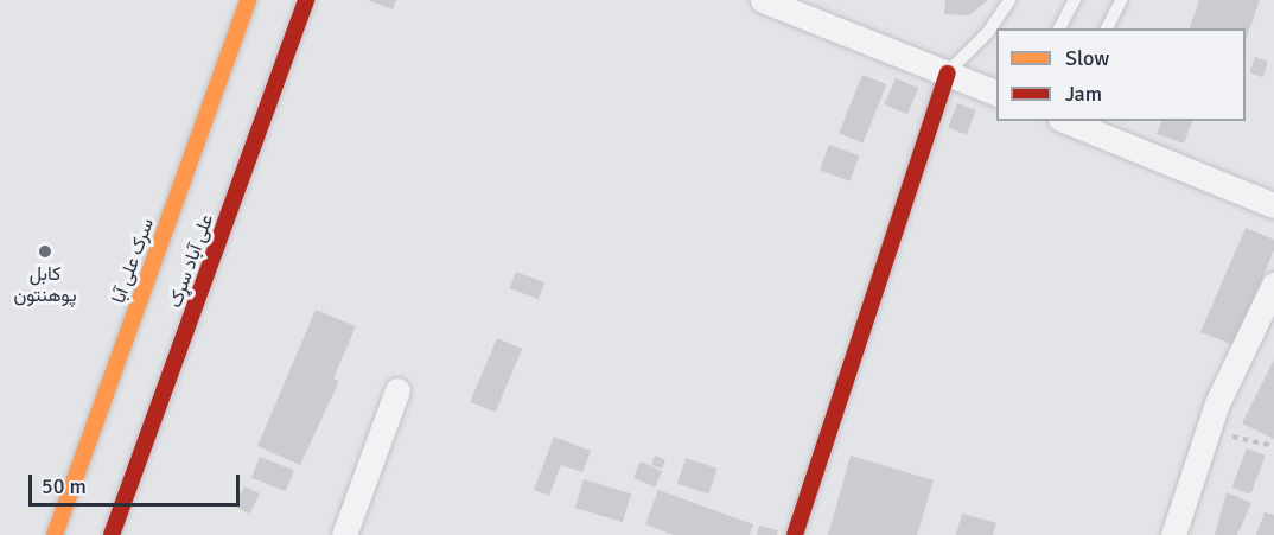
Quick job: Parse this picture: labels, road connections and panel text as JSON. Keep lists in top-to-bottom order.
{
  "streets": {
    "street": ["سرک علی آبا", "علی آباد سړک"]
  },
  "places": ["کابل پوهنتون"],
  "legend": ["Slow", "Jam"],
  "scale_bar": "50 m"
}
